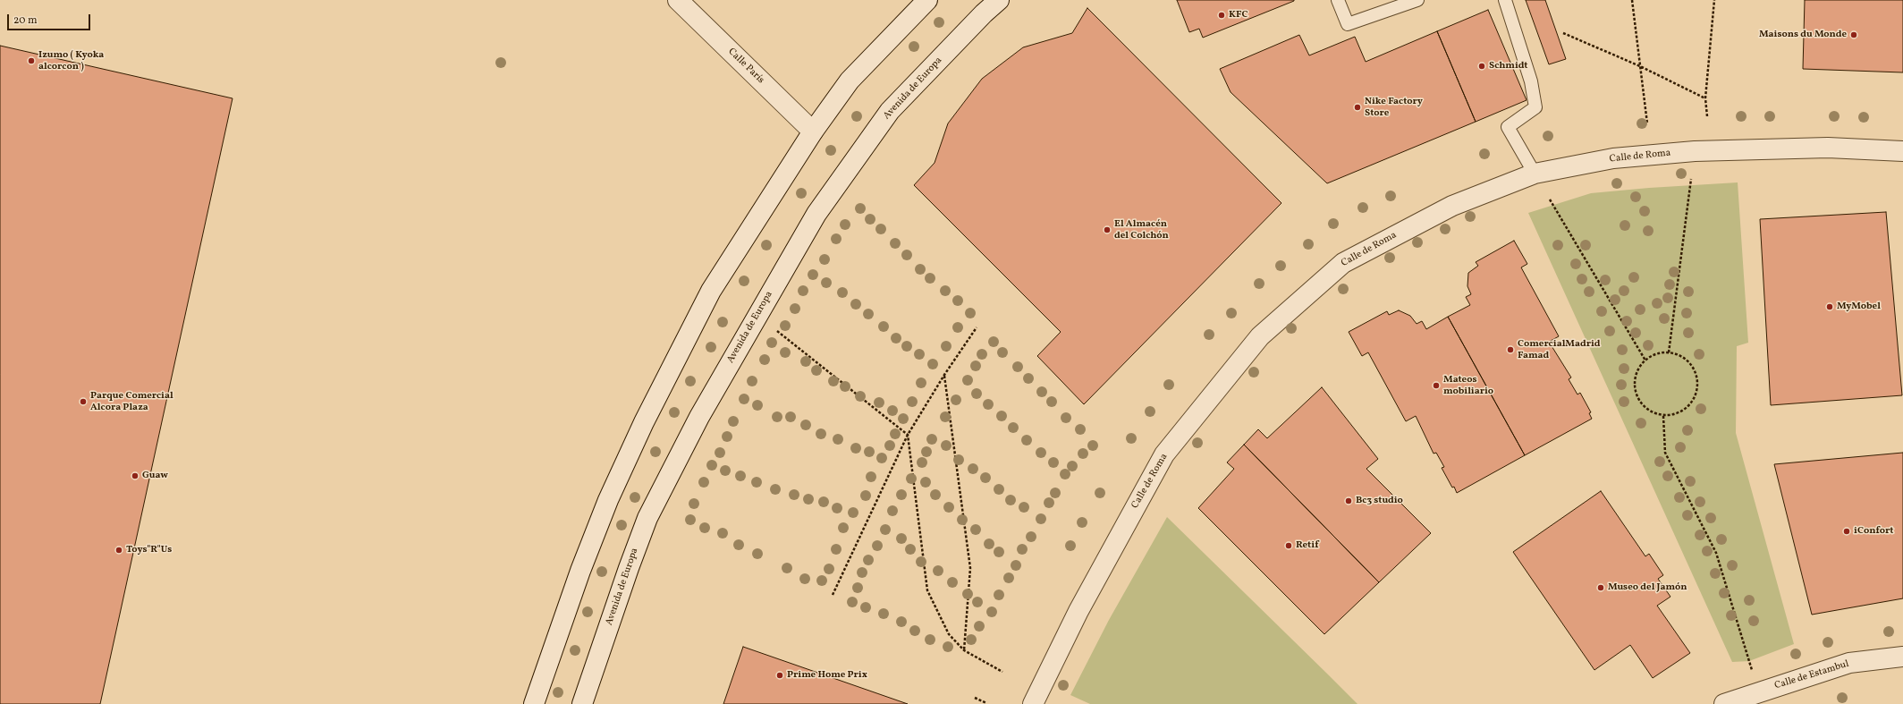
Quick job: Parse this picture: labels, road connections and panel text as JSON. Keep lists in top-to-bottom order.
{
  "streets": {
    "street": [
      "Calle París",
      "Avenida de Europa",
      "Calle de Roma",
      "Calle de Estambul"
    ]
  },
  "places": [
    "KFC",
    "Maisons du Monde",
    "Izumo ( Kyoka alcorcon )",
    "Schmidt",
    "Nike Factory Store",
    "El Almacén del Colchón",
    "MyMobel",
    "ComercialMadrid Famad",
    "Mateos mobiliario",
    "Parque Comercial Alcora Plaza",
    "Guaw",
    "Bc3 studio",
    "iConfort",
    "Retif",
    "Toys\"R\"Us",
    "Museo del Jamón",
    "Prime Home Prix"
  ],
  "scale_bar": "20 m"
}
